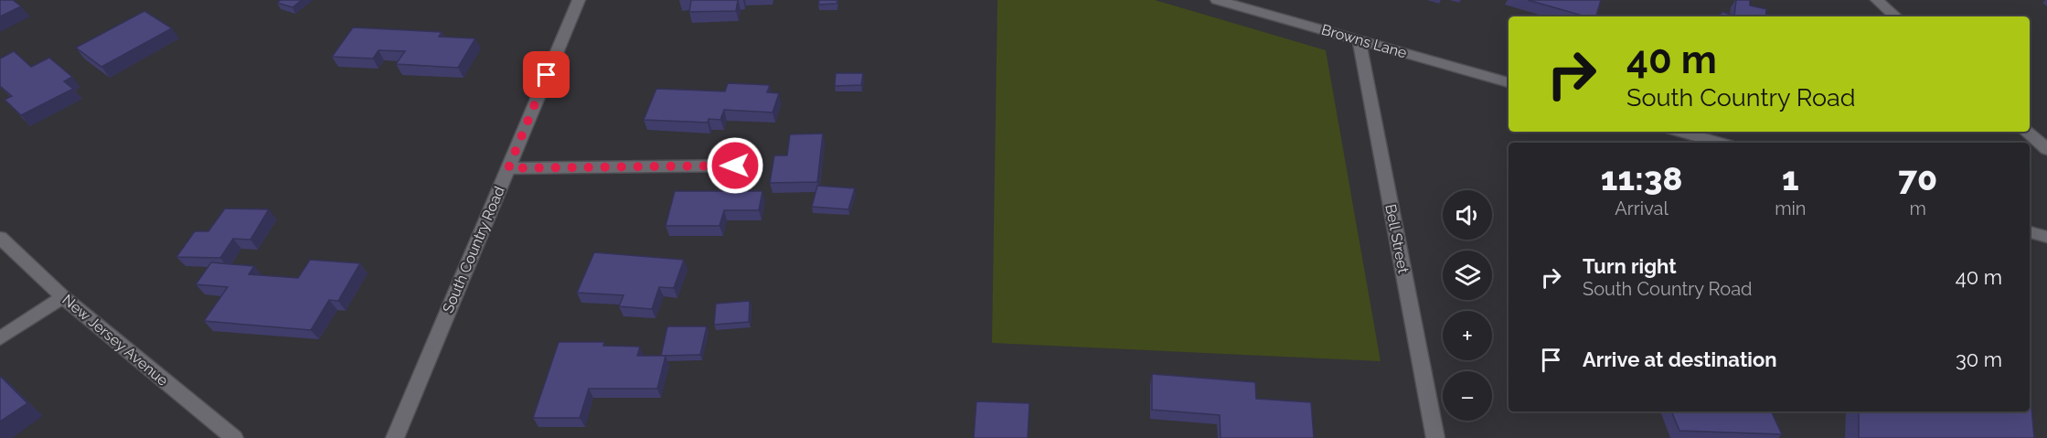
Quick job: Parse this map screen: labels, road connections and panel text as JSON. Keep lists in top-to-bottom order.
{
  "streets": {
    "street": [
      "Browns Lane",
      "Bell Street",
      "South Country Road",
      "New Jersey Avenue"
    ]
  },
  "crossings": [
    ["Browns Lane", "Bell Street"]
  ],
  "page": {
    "turn": ["40 m", "South Country Road"],
    "eta": [
      "11:38",
      "Arrival",
      "1",
      "min",
      "70",
      "m"
    ],
    "map_buttons": ["+", "−"],
    "list": [
      {
        "name": "Turn right",
        "note": "South Country Road",
        "value": "40 m"
      },
      {
        "name": "Arrive at destination",
        "value": "30 m"
      }
    ]
  }
}
